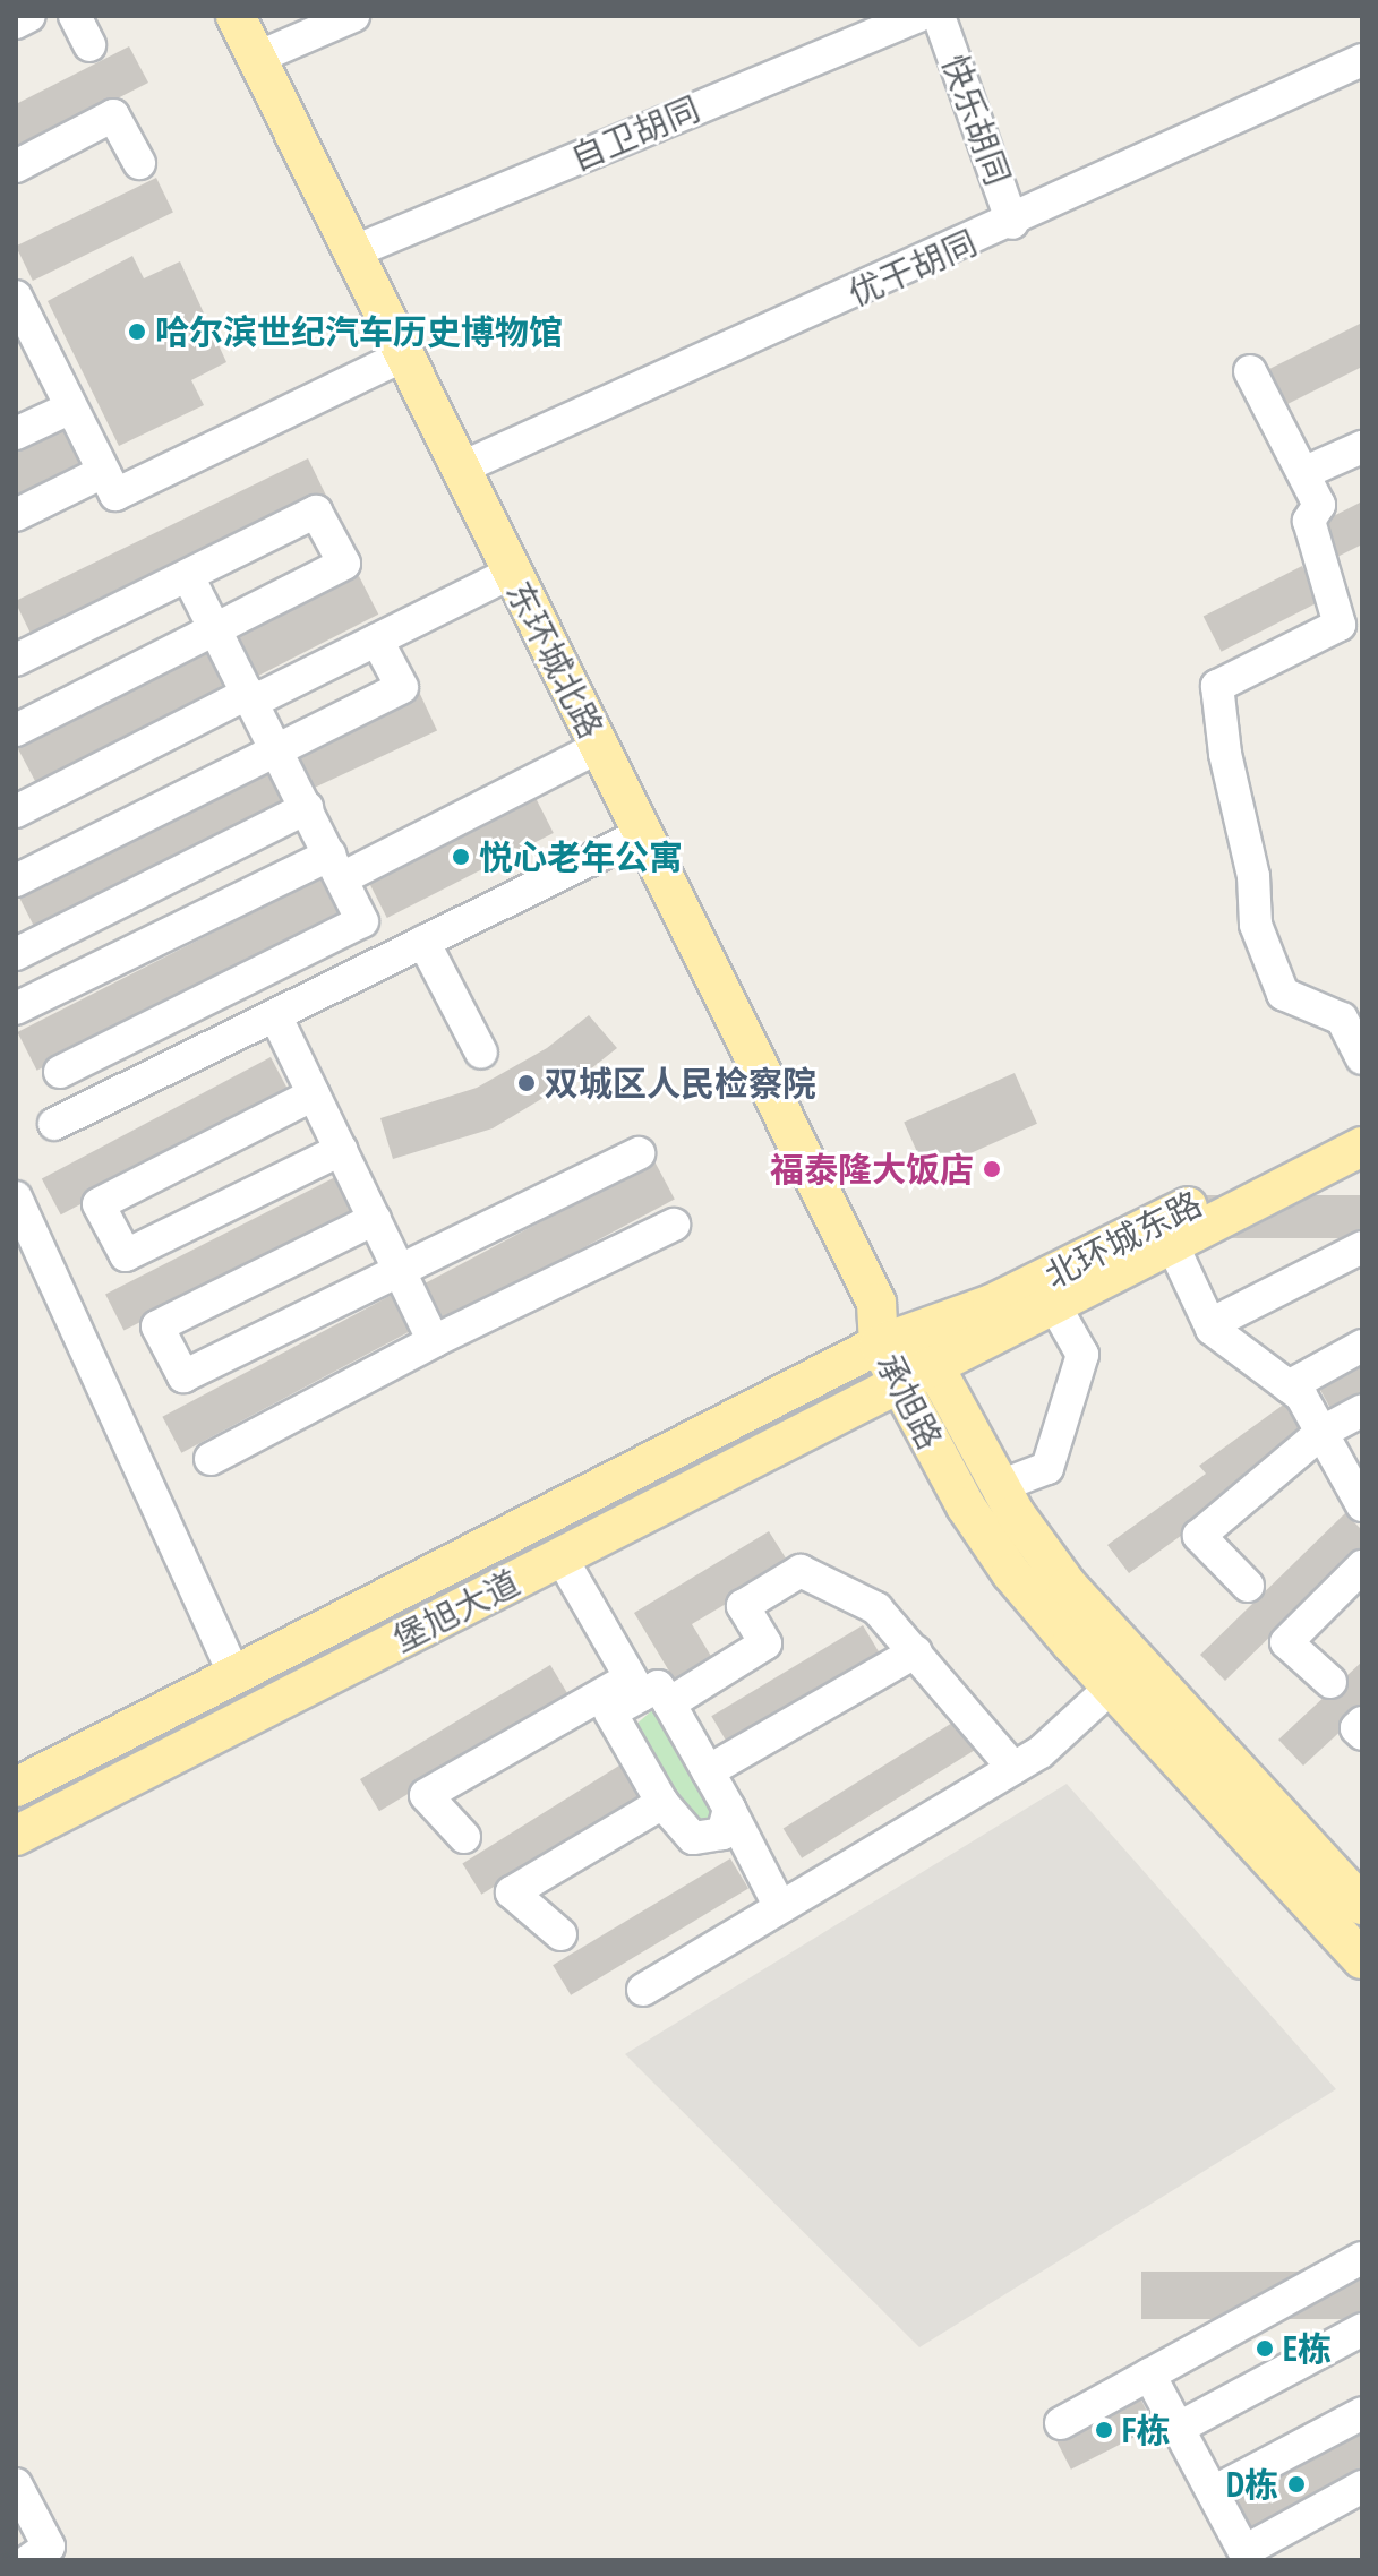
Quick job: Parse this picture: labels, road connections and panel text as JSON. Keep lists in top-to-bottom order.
{
  "streets": {
    "main road": [
      "东环城北路",
      "北环城东路",
      "承旭路",
      "堡旭大道"
    ],
    "street": ["快乐胡同", "自卫胡同", "优干胡同"]
  },
  "crossings": [
    ["快乐胡同", "优干胡同"],
    ["自卫胡同", "东环城北路"],
    ["优干胡同", "东环城北路"],
    ["东环城北路", "承旭路"],
    ["北环城东路", "承旭路"],
    ["北环城东路", "堡旭大道"],
    ["承旭路", "堡旭大道"]
  ],
  "places": [
    "哈尔滨世纪汽车历史博物馆",
    "悦心老年公寓",
    "双城区人民检察院",
    "福泰隆大饭店",
    "E栋",
    "F栋",
    "D栋"
  ]
}
